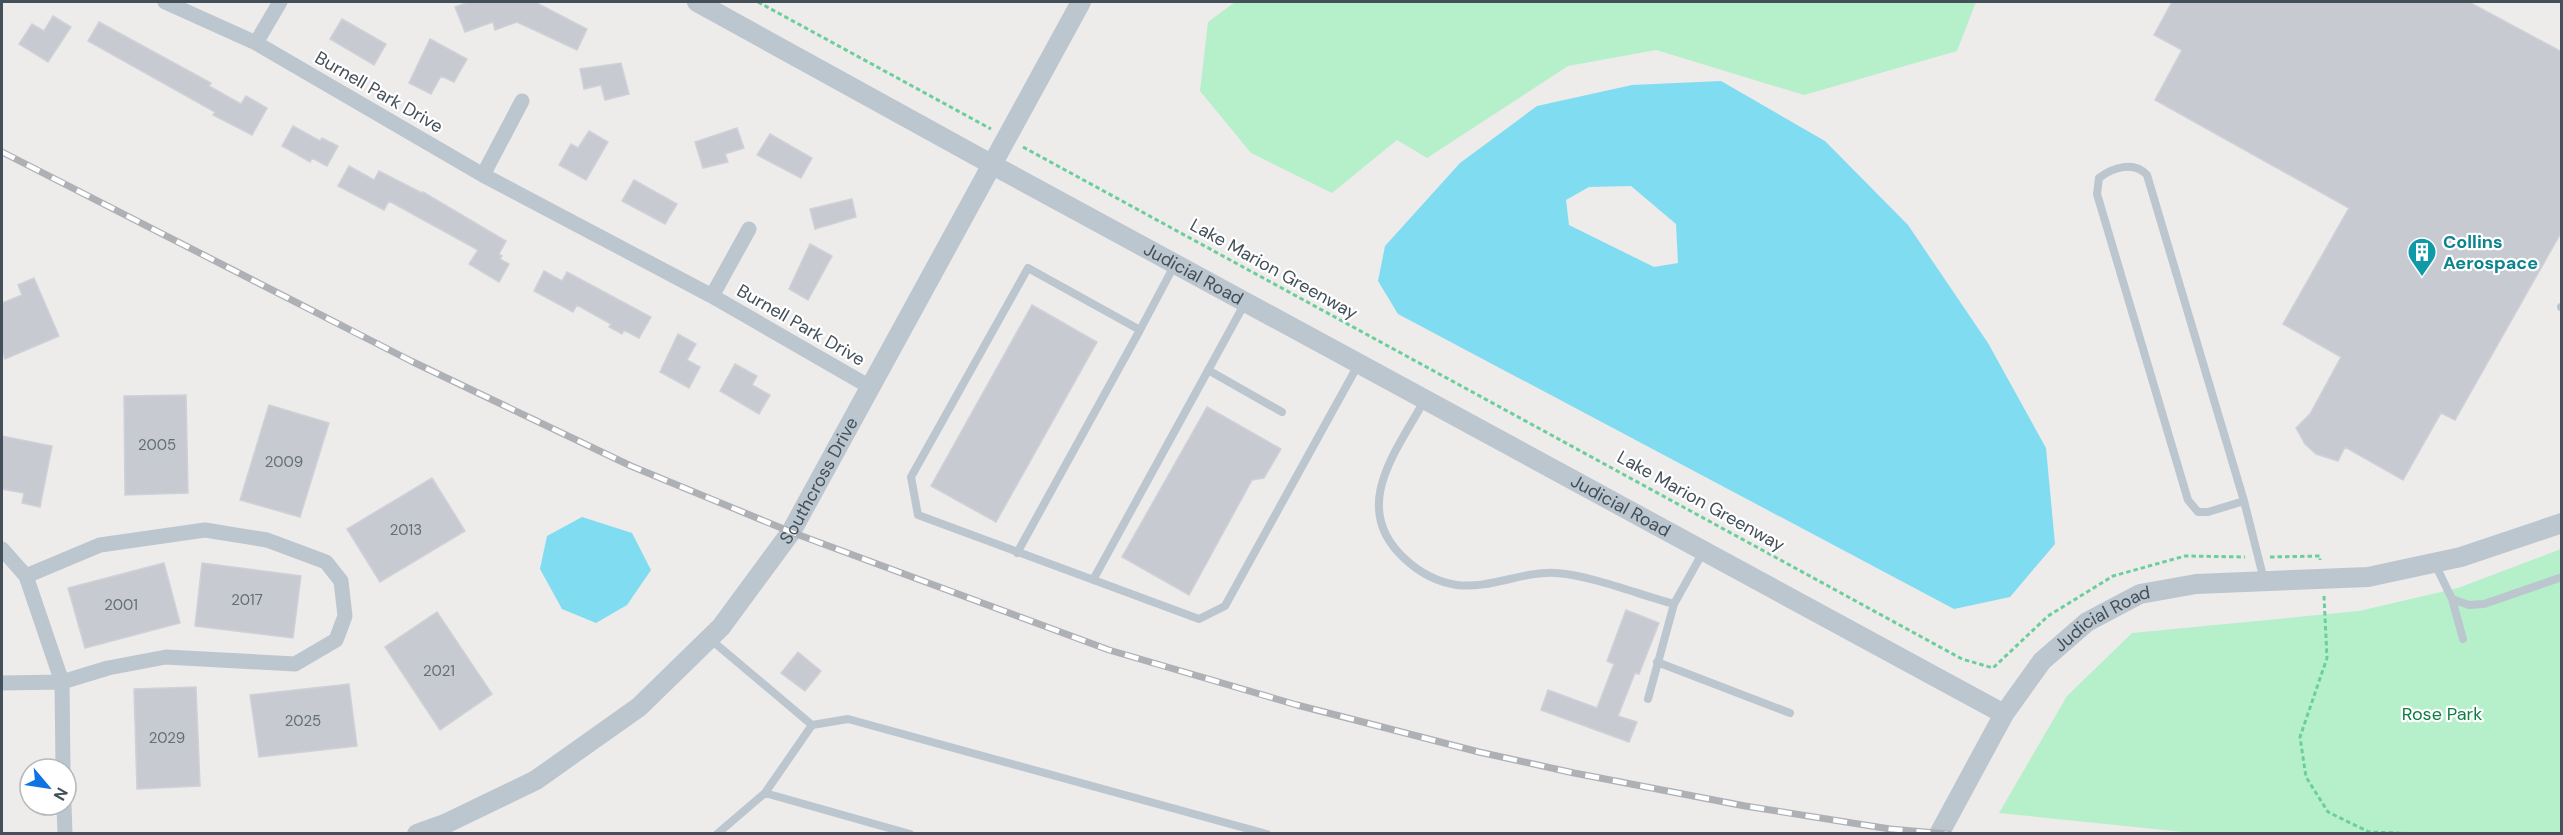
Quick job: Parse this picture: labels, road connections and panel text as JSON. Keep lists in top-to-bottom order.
{
  "streets": {
    "street": ["Burnell Park Drive", "Judicial Road", "Southcross Drive"],
    "path": ["Lake Marion Greenway"]
  },
  "crossings": [
    ["Burnell Park Drive", "Southcross Drive"],
    ["Lake Marion Greenway", "Judicial Road"],
    ["Lake Marion Greenway", "Southcross Drive"],
    ["Judicial Road", "Southcross Drive"]
  ],
  "parks": ["Rose Park"],
  "places": {
    "building": ["Collins Aerospace"]
  },
  "house_numbers": [
    "2005",
    "2009",
    "2013",
    "2017",
    "2001",
    "2021",
    "2025",
    "2029"
  ],
  "north": "bottom right"
}
